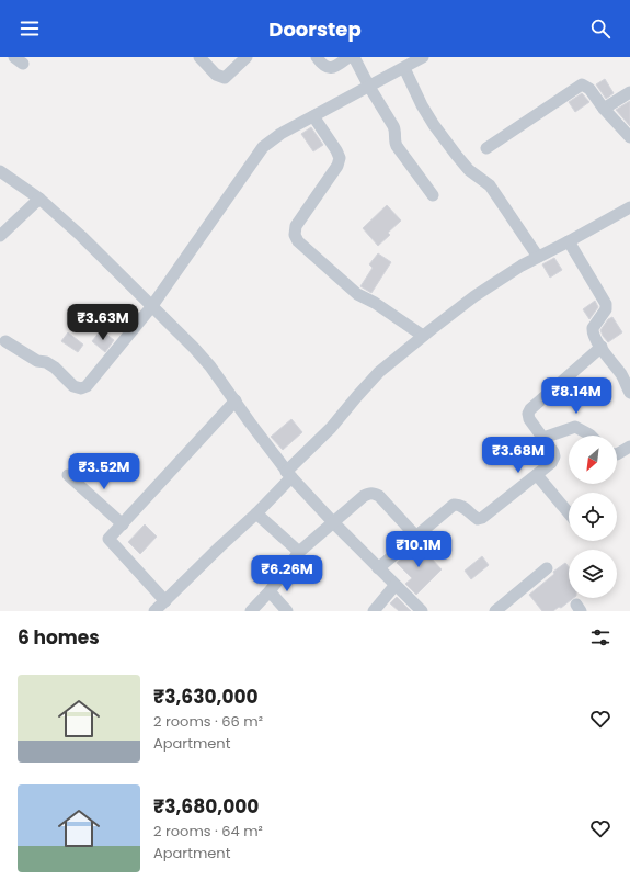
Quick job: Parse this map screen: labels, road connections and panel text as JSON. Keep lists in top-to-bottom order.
{
  "north": "bottom left",
  "page": {
    "header": "Doorstep",
    "price": [
      "₹3.63M",
      "₹8.14M",
      "₹3.68M",
      "₹3.52M",
      "₹10.1M",
      "₹6.26M"
    ],
    "heading": "6 homes",
    "list": [
      {
        "name": "₹3,630,000",
        "note": "2 rooms · 66 m² · Apartment"
      },
      {
        "name": "₹3,680,000",
        "note": "2 rooms · 64 m² · Apartment"
      }
    ]
  }
}
